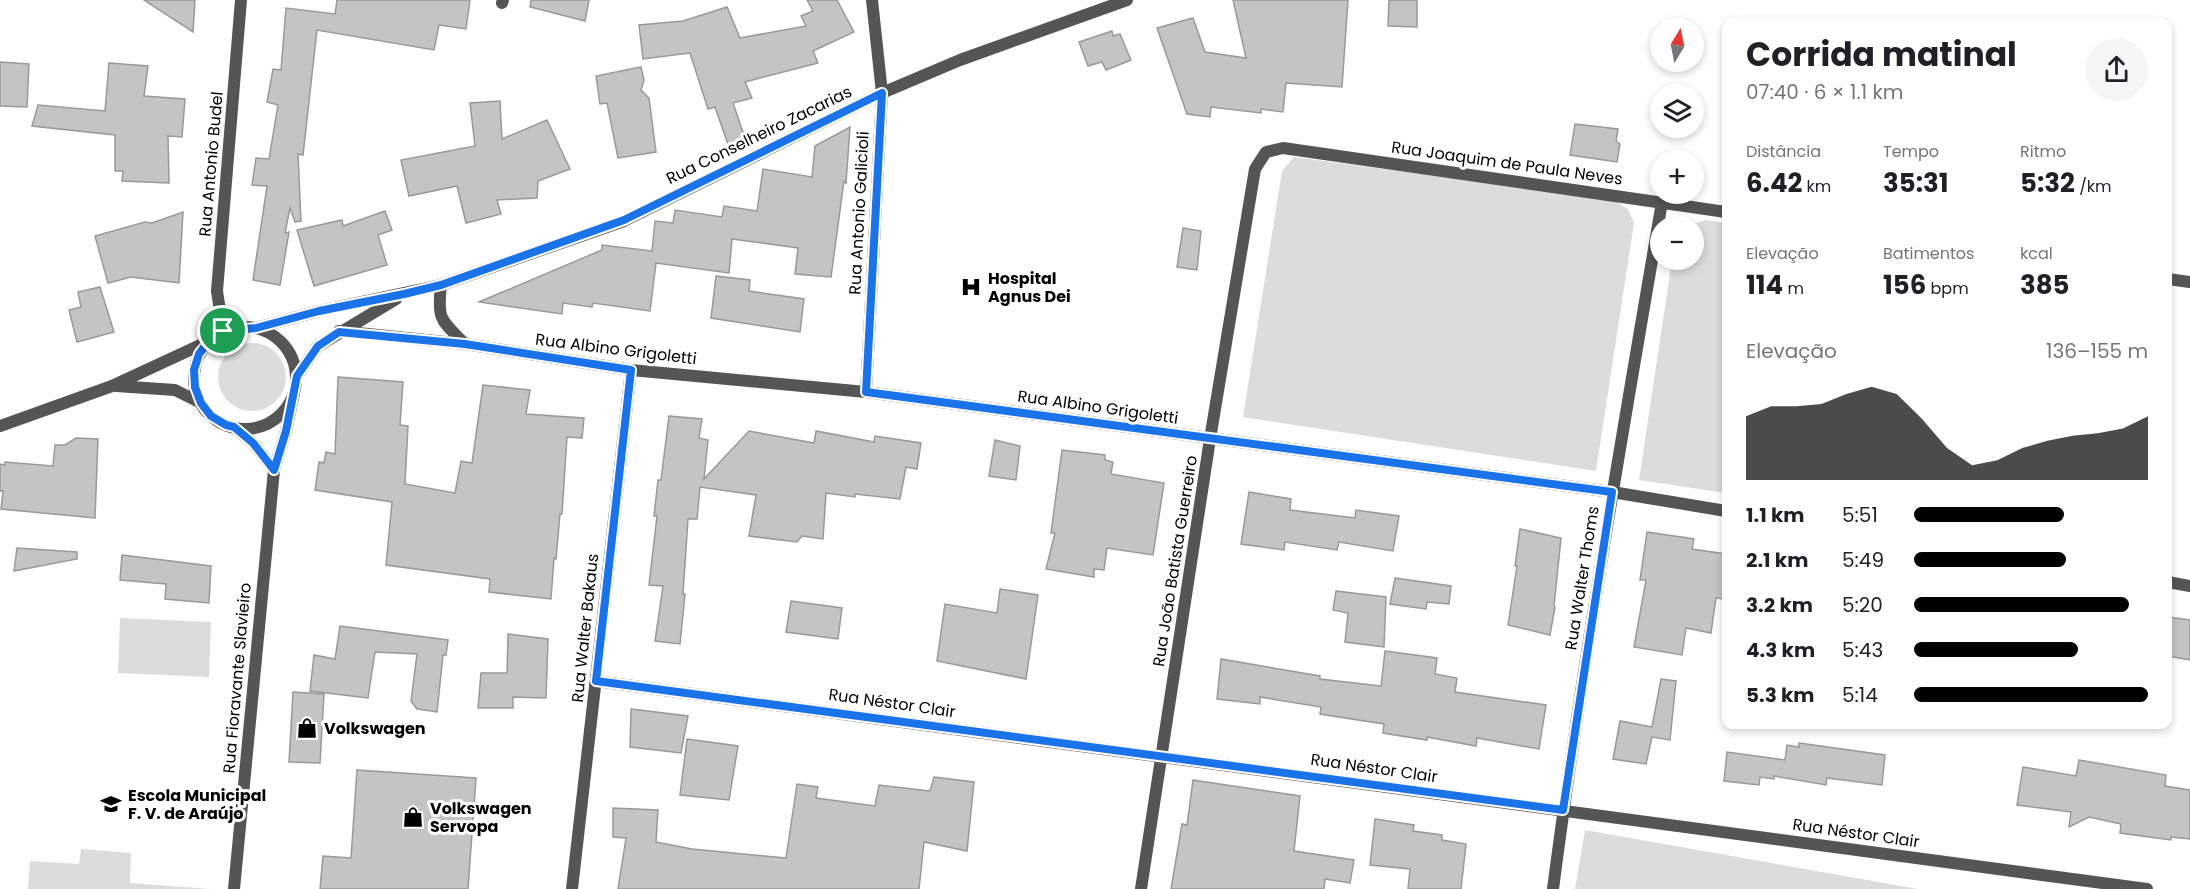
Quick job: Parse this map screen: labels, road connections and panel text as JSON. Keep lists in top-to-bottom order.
{
  "streets": {
    "street": [
      "Rua Conselheiro Zacarias",
      "Rua Joaquim de Paula Neves",
      "Rua Antonio Budel",
      "Rua Antonio Galicioli",
      "Rua Albino Grigoletti",
      "Rua João Batista Guerreiro",
      "Rua Walter Thoms",
      "Rua Walter Bakaus",
      "Rua Fioravante Slavieiro",
      "Rua Néstor Clair"
    ]
  },
  "crossings": [
    ["Rua Conselheiro Zacarias", "Rua Antonio Budel"],
    ["Rua Conselheiro Zacarias", "Rua Antonio Galicioli"],
    ["Rua Conselheiro Zacarias", "Rua Albino Grigoletti"],
    ["Rua Conselheiro Zacarias", "Rua Fioravante Slavieiro"],
    ["Rua Joaquim de Paula Neves", "Rua João Batista Guerreiro"],
    ["Rua Antonio Budel", "Rua Fioravante Slavieiro"],
    ["Rua Antonio Galicioli", "Rua Albino Grigoletti"],
    ["Rua Albino Grigoletti", "Rua João Batista Guerreiro"],
    ["Rua Albino Grigoletti", "Rua Walter Thoms"],
    ["Rua Albino Grigoletti", "Rua Walter Bakaus"],
    ["Rua João Batista Guerreiro", "Rua Néstor Clair"],
    ["Rua Walter Thoms", "Rua Néstor Clair"],
    ["Rua Walter Bakaus", "Rua Néstor Clair"]
  ],
  "places": {
    "hospital": ["Hospital Agnus Dei"],
    "shop": ["Volkswagen", "Volkswagen Servopa"],
    "school or university": ["Escola Municipal F. V. de Araújo"]
  },
  "north": "top",
  "page": {
    "map_buttons": ["+", "−"],
    "heading": ["Corrida matinal", "07:40 · 6 × 1.1 km"],
    "stats": [
      ["Distância", "6.42 km"],
      ["Tempo", "35:31"],
      ["Ritmo", "5:32 /km"],
      ["Elevação", "114 m"],
      ["Batimentos", "156 bpm"],
      ["kcal", "385"]
    ],
    "chart": ["Elevação", "136–155 m"],
    "list": [
      {
        "name": "1.1 km",
        "note": "5:51"
      },
      {
        "name": "2.1 km",
        "note": "5:49"
      },
      {
        "name": "3.2 km",
        "note": "5:20"
      },
      {
        "name": "4.3 km",
        "note": "5:43"
      },
      {
        "name": "5.3 km",
        "note": "5:14"
      }
    ]
  }
}
